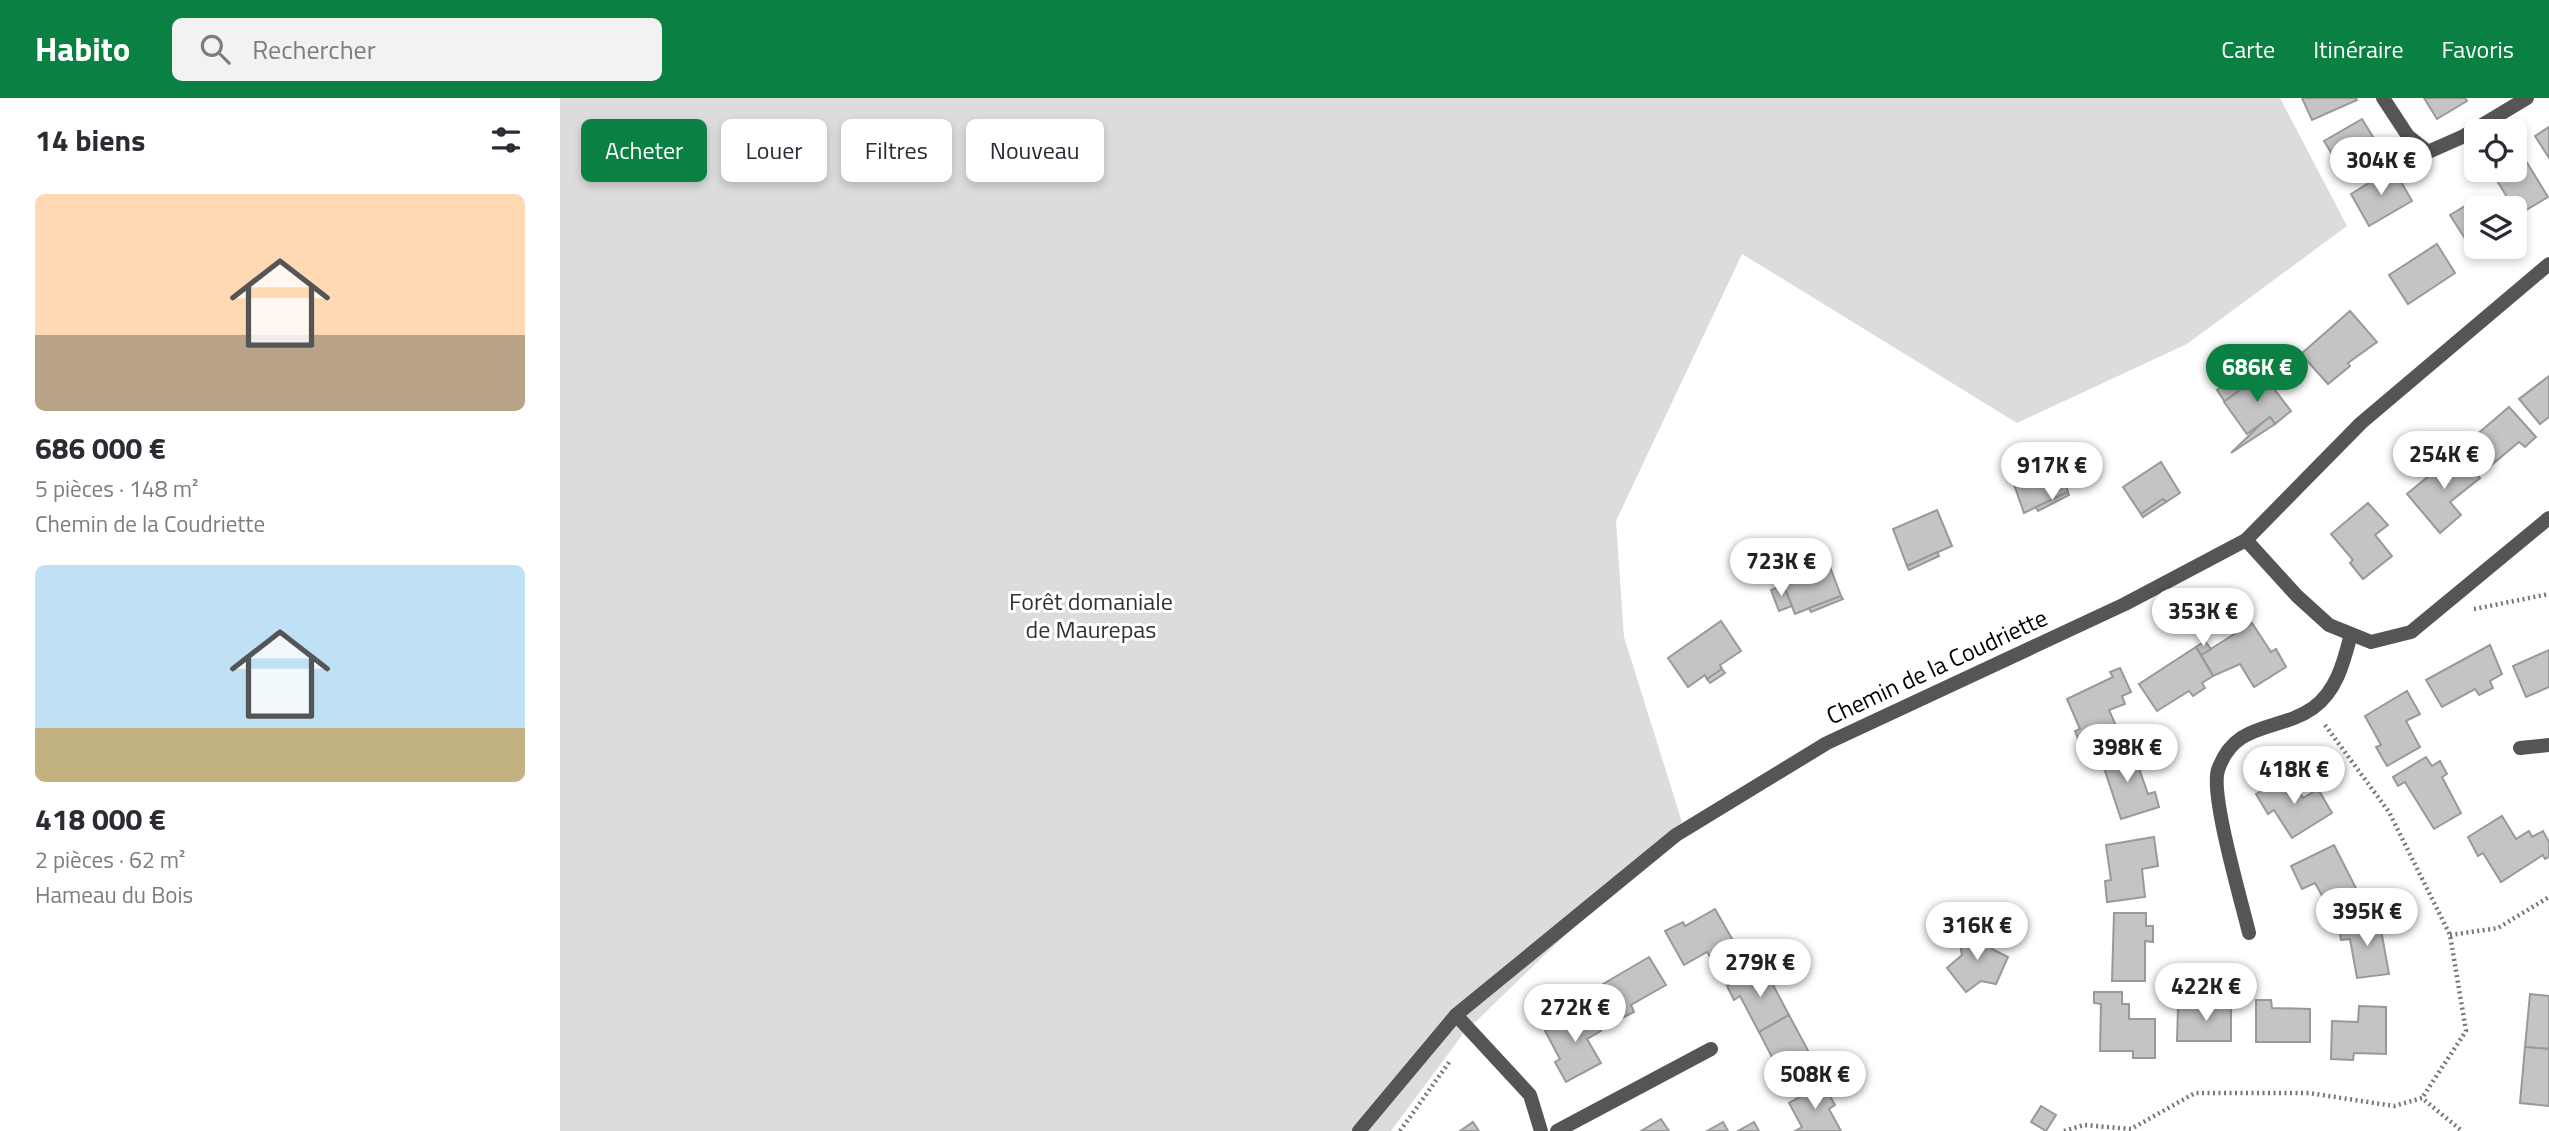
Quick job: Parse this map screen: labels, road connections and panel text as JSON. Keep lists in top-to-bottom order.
{
  "streets": {
    "street": ["Chemin de la Coudriette"]
  },
  "parks": ["Forêt domaniale de Maurepas"],
  "page": {
    "header": "Habito",
    "search": "Rechercher",
    "nav": ["Carte", "Itinéraire", "Favoris"],
    "heading": "14 biens",
    "chip": [
      "Acheter",
      "Louer",
      "Filtres",
      "Nouveau"
    ],
    "price": [
      "304K €",
      "686K €",
      "254K €",
      "917K €",
      "723K €",
      "353K €",
      "398K €",
      "418K €",
      "395K €",
      "316K €",
      "279K €",
      "422K €",
      "272K €",
      "508K €"
    ],
    "list": [
      {
        "name": "686 000 €",
        "note": "5 pièces · 148 m² · Chemin de la Coudriette"
      },
      {
        "name": "418 000 €",
        "note": "2 pièces · 62 m² · Hameau du Bois"
      }
    ]
  }
}
